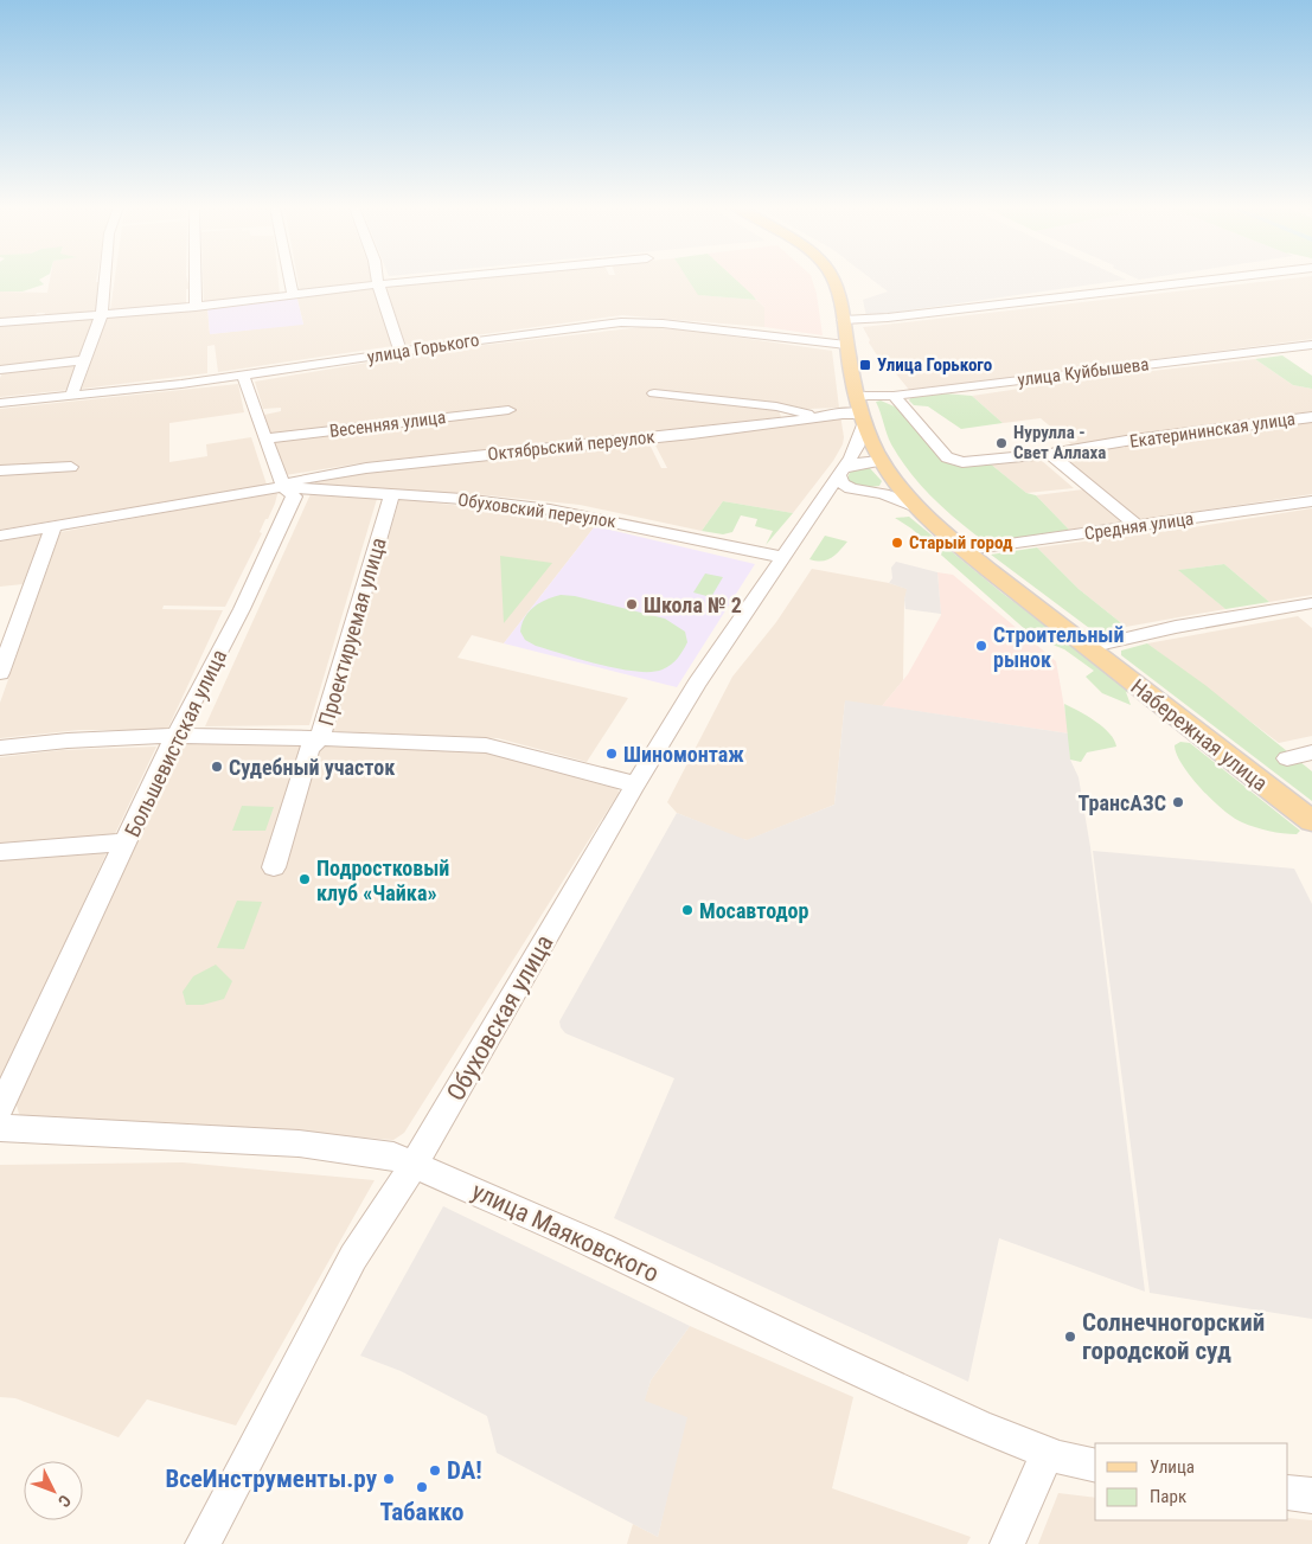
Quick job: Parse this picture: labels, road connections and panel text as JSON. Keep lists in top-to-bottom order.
{
  "streets": {
    "main road": ["Набережная улица"],
    "street": [
      "улица Горького",
      "улица Куйбышева",
      "Весенняя улица",
      "Екатерининская улица",
      "Октябрьский переулок",
      "Обуховский переулок",
      "Средняя улица",
      "Проектируемая улица",
      "Большевистская улица",
      "Обуховская улица",
      "улица Маяковского"
    ]
  },
  "crossings": [
    ["улица Куйбышева", "Екатерининская улица"],
    ["Октябрьский переулок", "Обуховский переулок"],
    ["Октябрьский переулок", "Набережная улица"],
    ["Октябрьский переулок", "Большевистская улица"],
    ["Октябрьский переулок", "Обуховская улица"],
    ["Обуховский переулок", "Проектируемая улица"],
    ["Обуховский переулок", "Большевистская улица"],
    ["Обуховский переулок", "Обуховская улица"],
    ["Средняя улица", "Набережная улица"],
    ["Набережная улица", "Обуховская улица"],
    ["Обуховская улица", "улица Маяковского"]
  ],
  "places": {
    "transit": ["Улица Горького"],
    "other": [
      "Нурулла - Свет Аллаха",
      "Старый город",
      "Школа № 2",
      "Строительный рынок",
      "Шиномонтаж",
      "Судебный участок",
      "ТрансАЗС",
      "Подростковый клуб «Чайка»",
      "Мосавтодор",
      "Солнечногорский городской суд",
      "DA!",
      "ВсеИнструменты.ру",
      "Табакко"
    ]
  },
  "legend": ["Улица", "Парк"],
  "north": "bottom right"
}
